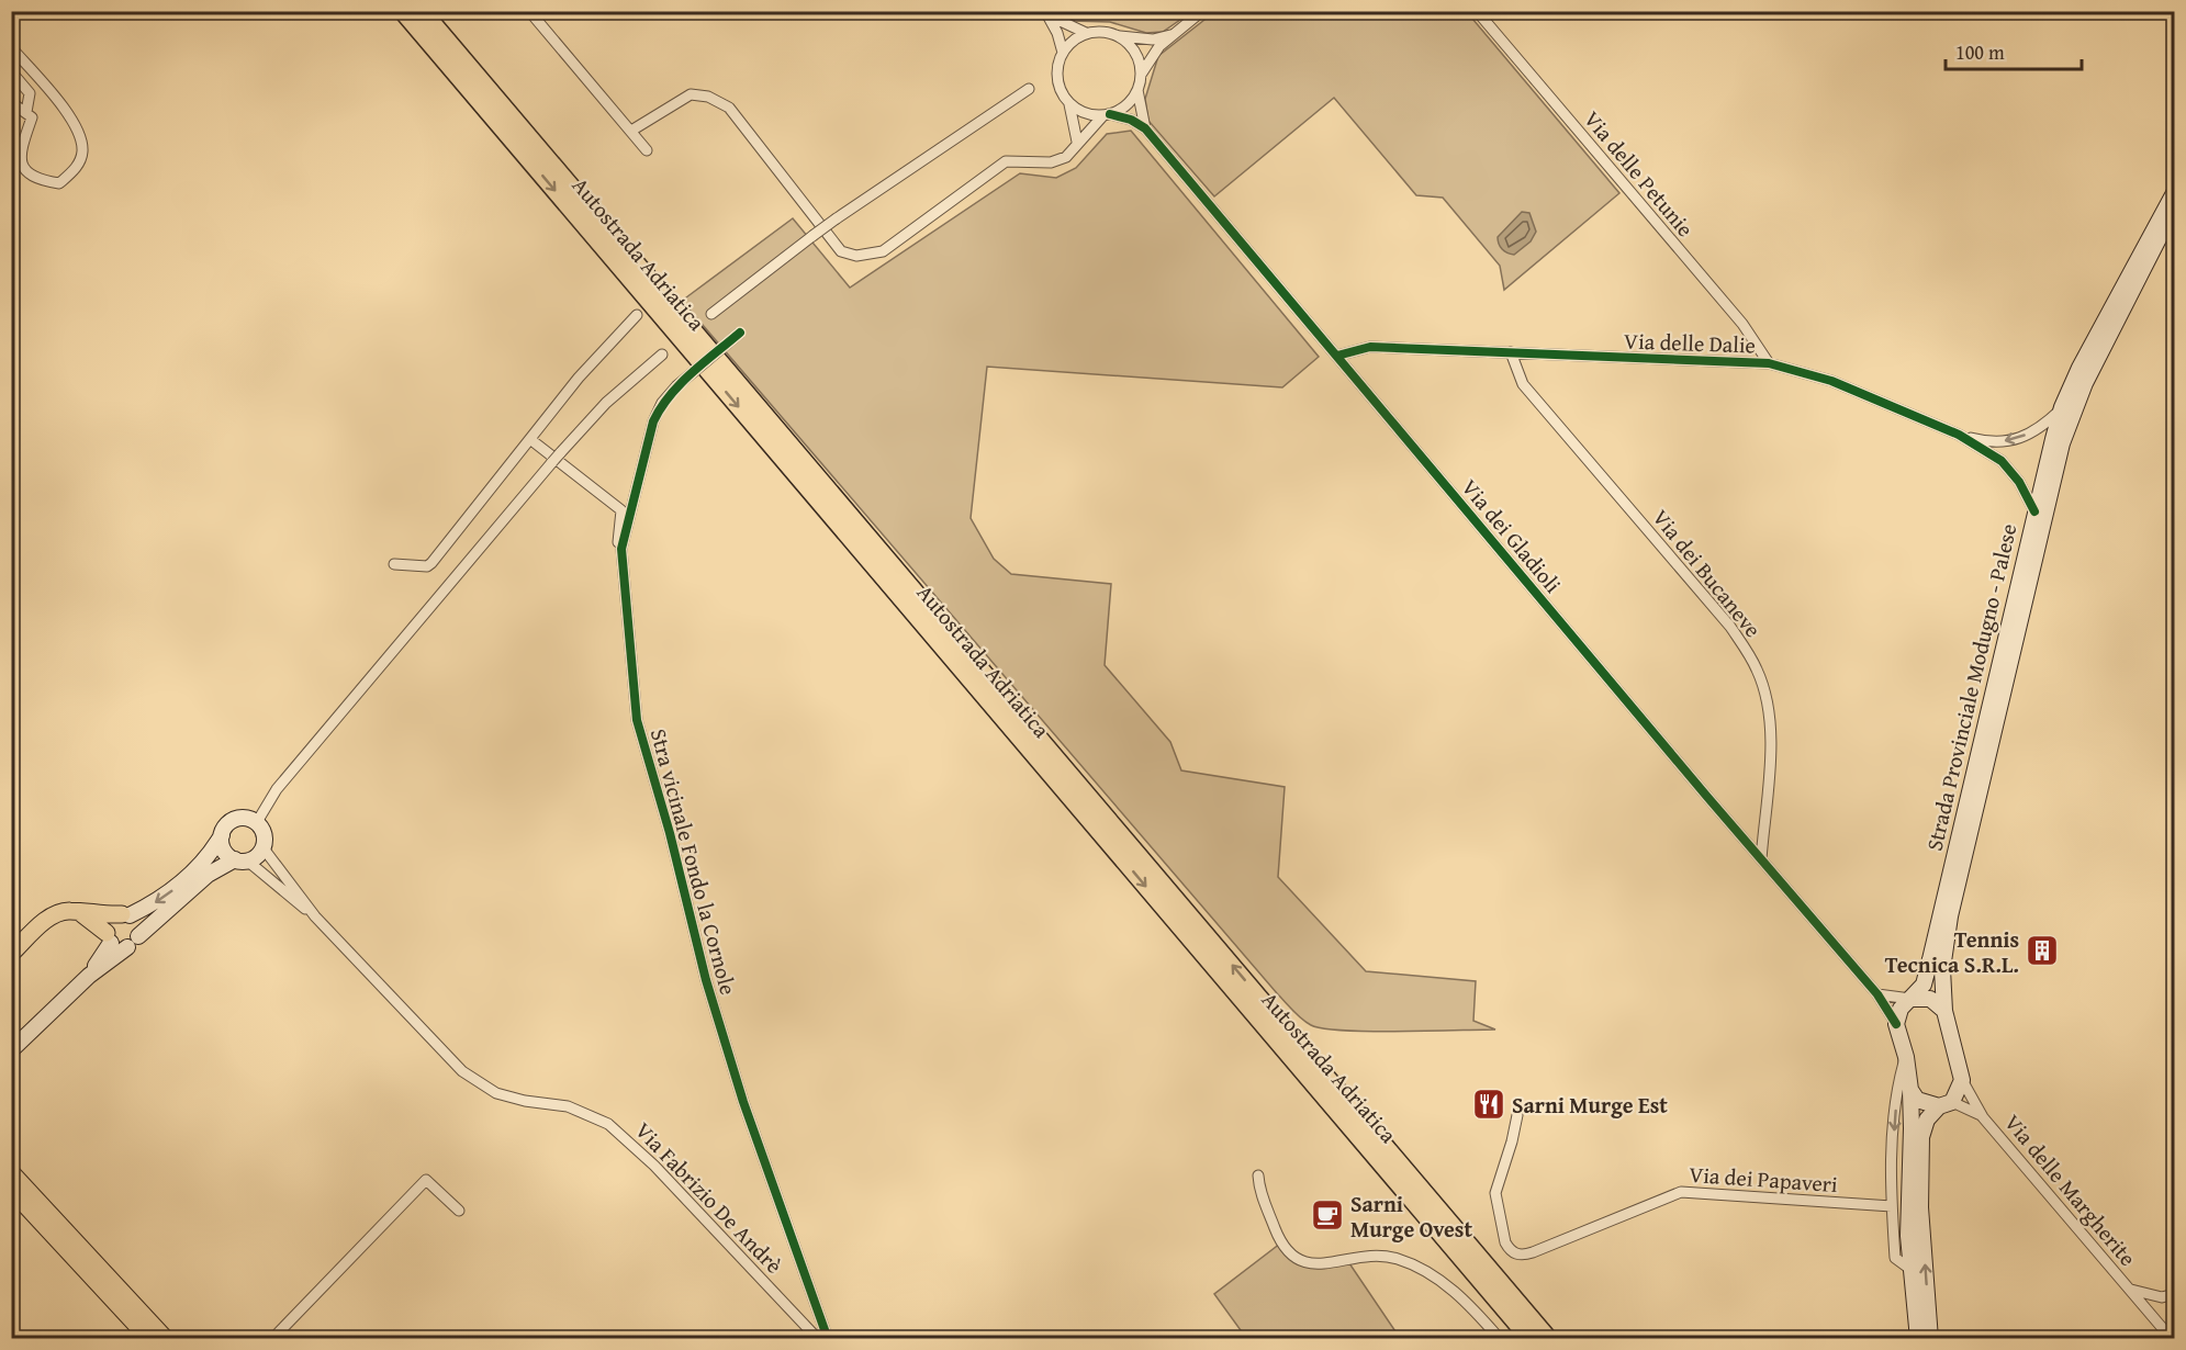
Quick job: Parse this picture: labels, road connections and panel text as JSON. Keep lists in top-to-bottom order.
{
  "streets": {
    "highway": ["Autostrada Adriatica"],
    "main road": ["Strada Provinciale Modugno - Palese"],
    "street": [
      "Via delle Petunie",
      "Via delle Dalie",
      "Via dei Gladioli",
      "Via dei Bucaneve",
      "Stra vicinale Fondo la Cornole",
      "Via dei Papaveri",
      "Via delle Margherite",
      "Via Fabrizio De Andrè"
    ]
  },
  "crossings": [
    ["Via delle Petunie", "Via delle Dalie"],
    ["Via delle Dalie", "Via dei Gladioli"],
    ["Via delle Dalie", "Via dei Bucaneve"],
    ["Via delle Dalie", "Strada Provinciale Modugno - Palese"],
    ["Via dei Gladioli", "Via dei Bucaneve"],
    ["Via dei Gladioli", "Strada Provinciale Modugno - Palese"]
  ],
  "places": {
    "building": ["Tennis Tecnica S.R.L."],
    "restaurant": ["Sarni Murge Est"],
    "cafe": ["Sarni Murge Ovest"]
  },
  "scale_bar": "100 m"
}
